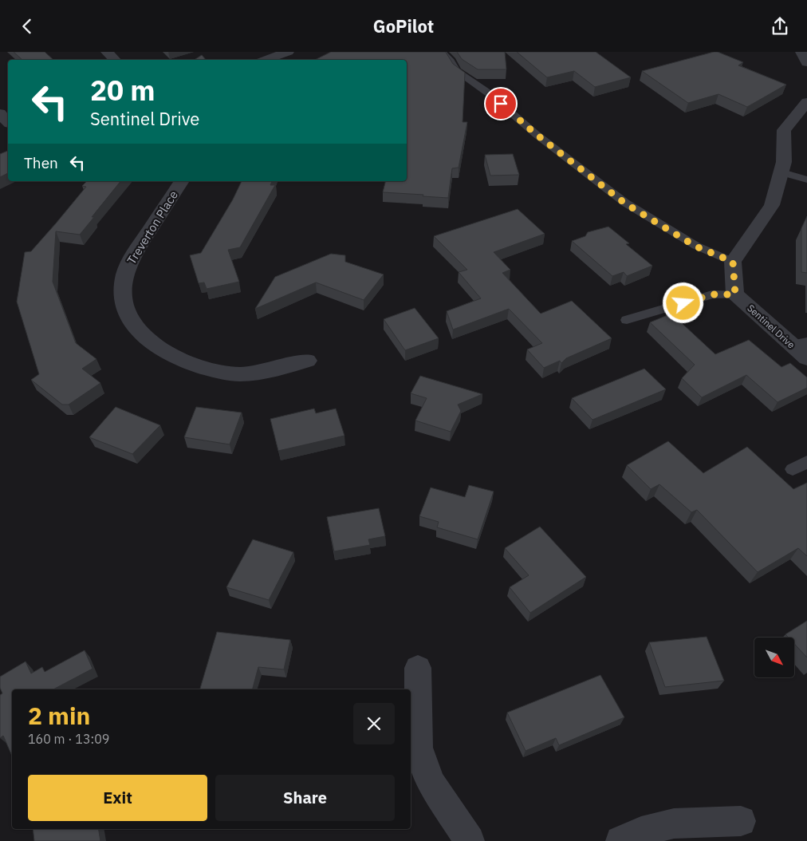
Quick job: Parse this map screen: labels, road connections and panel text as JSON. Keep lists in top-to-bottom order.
{
  "streets": {
    "street": ["Treverton Place", "Sentinel Drive"]
  },
  "north": "bottom right",
  "page": {
    "header": "GoPilot",
    "turn": ["20 m", "Sentinel Drive"],
    "then": "Then",
    "heading": ["2 min", "160 m · 13:09"],
    "buttons": ["Exit", "Share"]
  }
}
